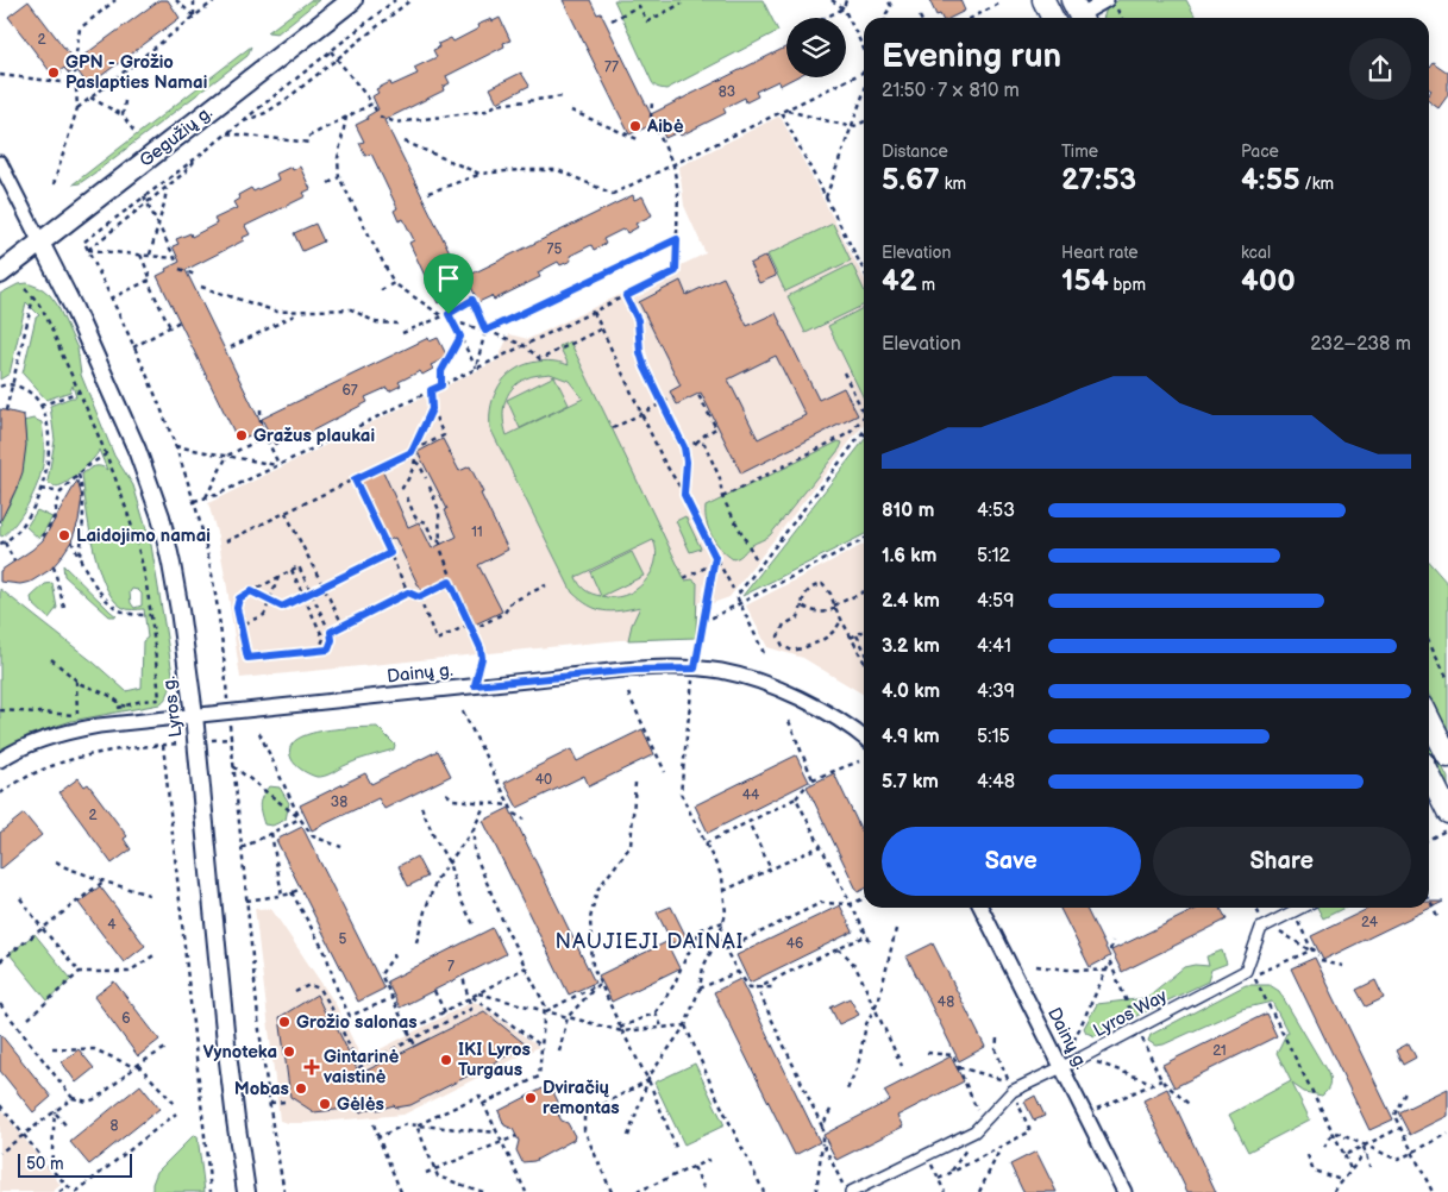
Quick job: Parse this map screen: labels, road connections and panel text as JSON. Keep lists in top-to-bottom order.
{
  "streets": {
    "main road": ["Gegužių g."],
    "street": ["Dainų g.", "Lyros g.", "Lyros Way"]
  },
  "crossings": [
    ["Gegužių g.", "Lyros g."],
    ["Dainų g.", "Lyros g."],
    ["Dainų g.", "Lyros Way"]
  ],
  "districts": ["NAUJIEJI DAINAI"],
  "places": {
    "other": [
      "GPN - Grožio Paslapties Namai",
      "Aibė",
      "Gražus plaukai",
      "Laidojimo namai",
      "Grožio salonas",
      "Vynoteka",
      "IKI Lyros Turgaus",
      "Mobas",
      "Dviračių remontas",
      "Gėlės"
    ],
    "health": ["Gintarinė vaistinė"]
  },
  "house_numbers": [
    "2",
    "77",
    "83",
    "75",
    "67",
    "11",
    "40",
    "44",
    "38",
    "2",
    "24",
    "4",
    "5",
    "46",
    "7",
    "48",
    "6",
    "21",
    "8"
  ],
  "scale_bar": "50 m",
  "page": {
    "heading": ["Evening run", "21:50 · 7 × 810 m"],
    "stats": [
      ["Distance", "5.67 km"],
      ["Time", "27:53"],
      ["Pace", "4:55 /km"],
      ["Elevation", "42 m"],
      ["Heart rate", "154 bpm"],
      ["kcal", "400"]
    ],
    "chart": ["Elevation", "232–238 m"],
    "list": [
      {
        "name": "810 m",
        "note": "4:53"
      },
      {
        "name": "1.6 km",
        "note": "5:12"
      },
      {
        "name": "2.4 km",
        "note": "4:59"
      },
      {
        "name": "3.2 km",
        "note": "4:41"
      },
      {
        "name": "4.0 km",
        "note": "4:39"
      },
      {
        "name": "4.9 km",
        "note": "5:15"
      },
      {
        "name": "5.7 km",
        "note": "4:48"
      }
    ],
    "buttons": ["Save", "Share"],
    "scale": "50 m"
  }
}
